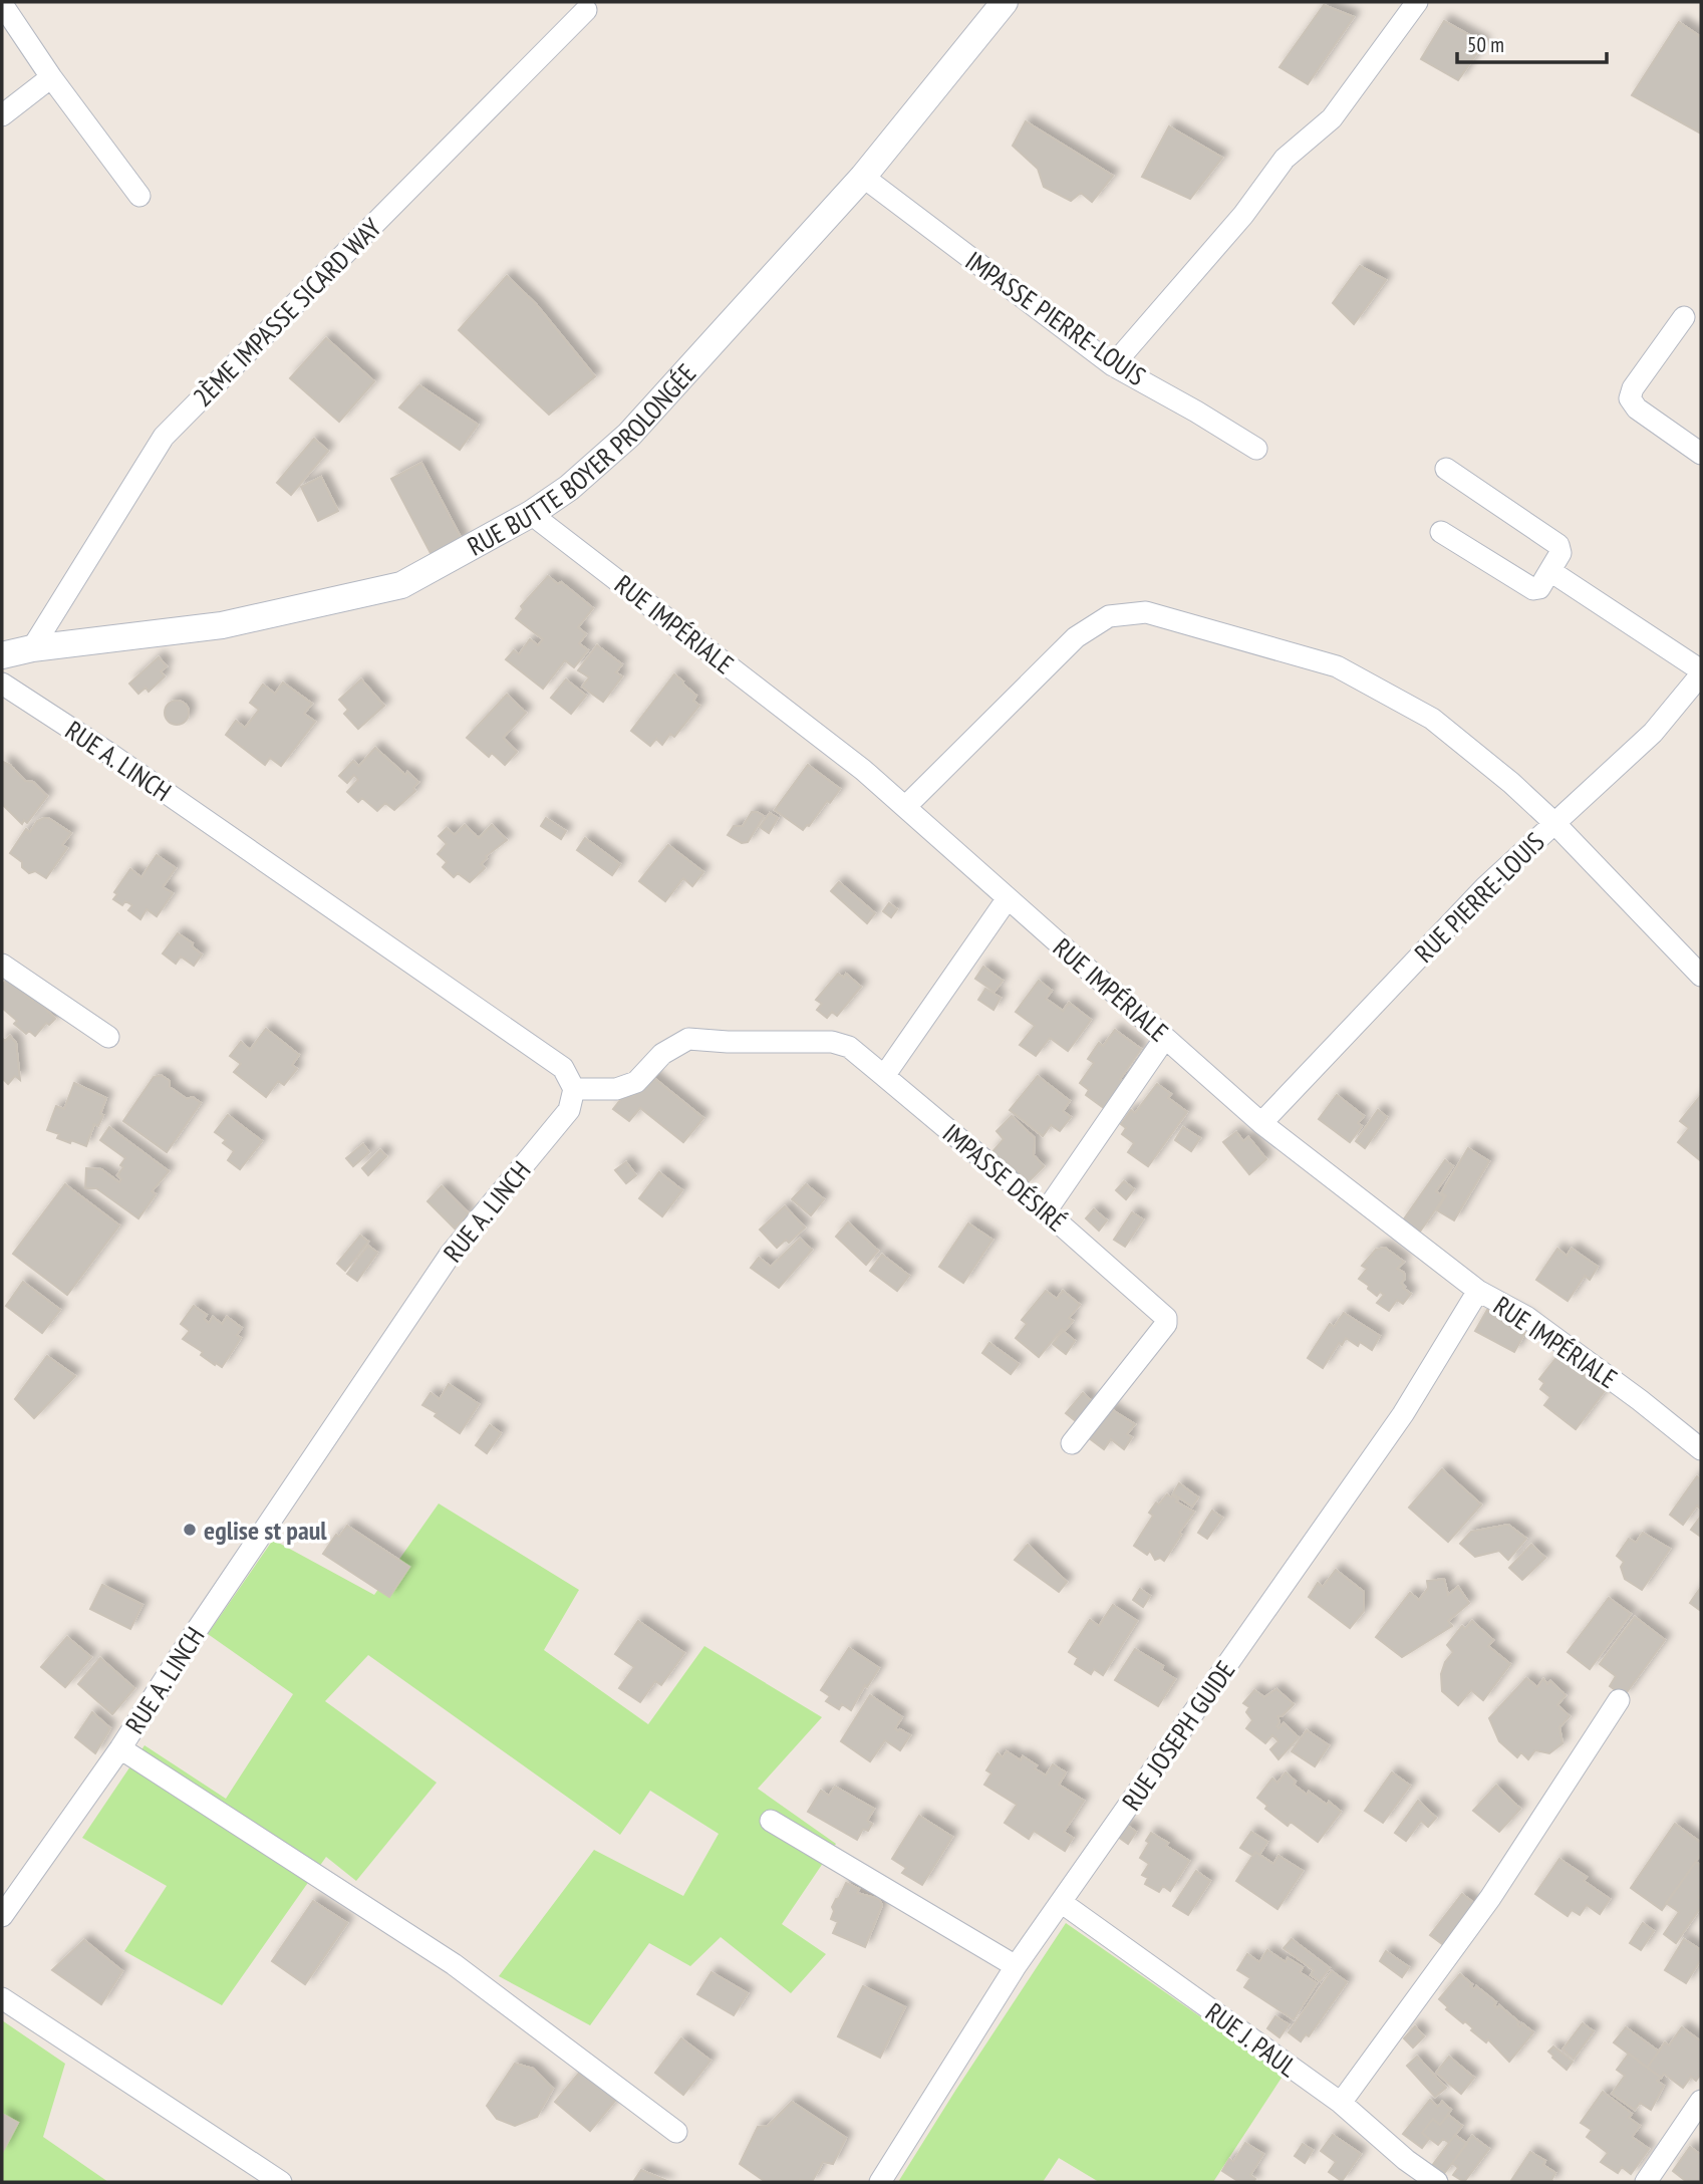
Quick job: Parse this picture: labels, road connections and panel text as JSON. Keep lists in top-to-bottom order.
{
  "streets": {
    "street": [
      "2ÈME IMPASSE SICARD WAY",
      "IMPASSE PIERRE-LOUIS",
      "RUE BUTTE BOYER PROLONGÉE",
      "RUE IMPÉRIALE",
      "RUE A. LINCH",
      "RUE PIERRE-LOUIS",
      "IMPASSE DÉSIRÉ",
      "RUE JOSEPH GUIDE",
      "RUE J. PAUL"
    ]
  },
  "crossings": [
    ["2ÈME IMPASSE SICARD WAY", "RUE BUTTE BOYER PROLONGÉE"],
    ["IMPASSE PIERRE-LOUIS", "RUE BUTTE BOYER PROLONGÉE"],
    ["RUE BUTTE BOYER PROLONGÉE", "RUE IMPÉRIALE"],
    ["RUE IMPÉRIALE", "RUE PIERRE-LOUIS"],
    ["RUE IMPÉRIALE", "RUE JOSEPH GUIDE"],
    ["RUE A. LINCH", "IMPASSE DÉSIRÉ"],
    ["RUE JOSEPH GUIDE", "RUE J. PAUL"]
  ],
  "places": ["eglise st paul"],
  "scale_bar": "50 m"
}
